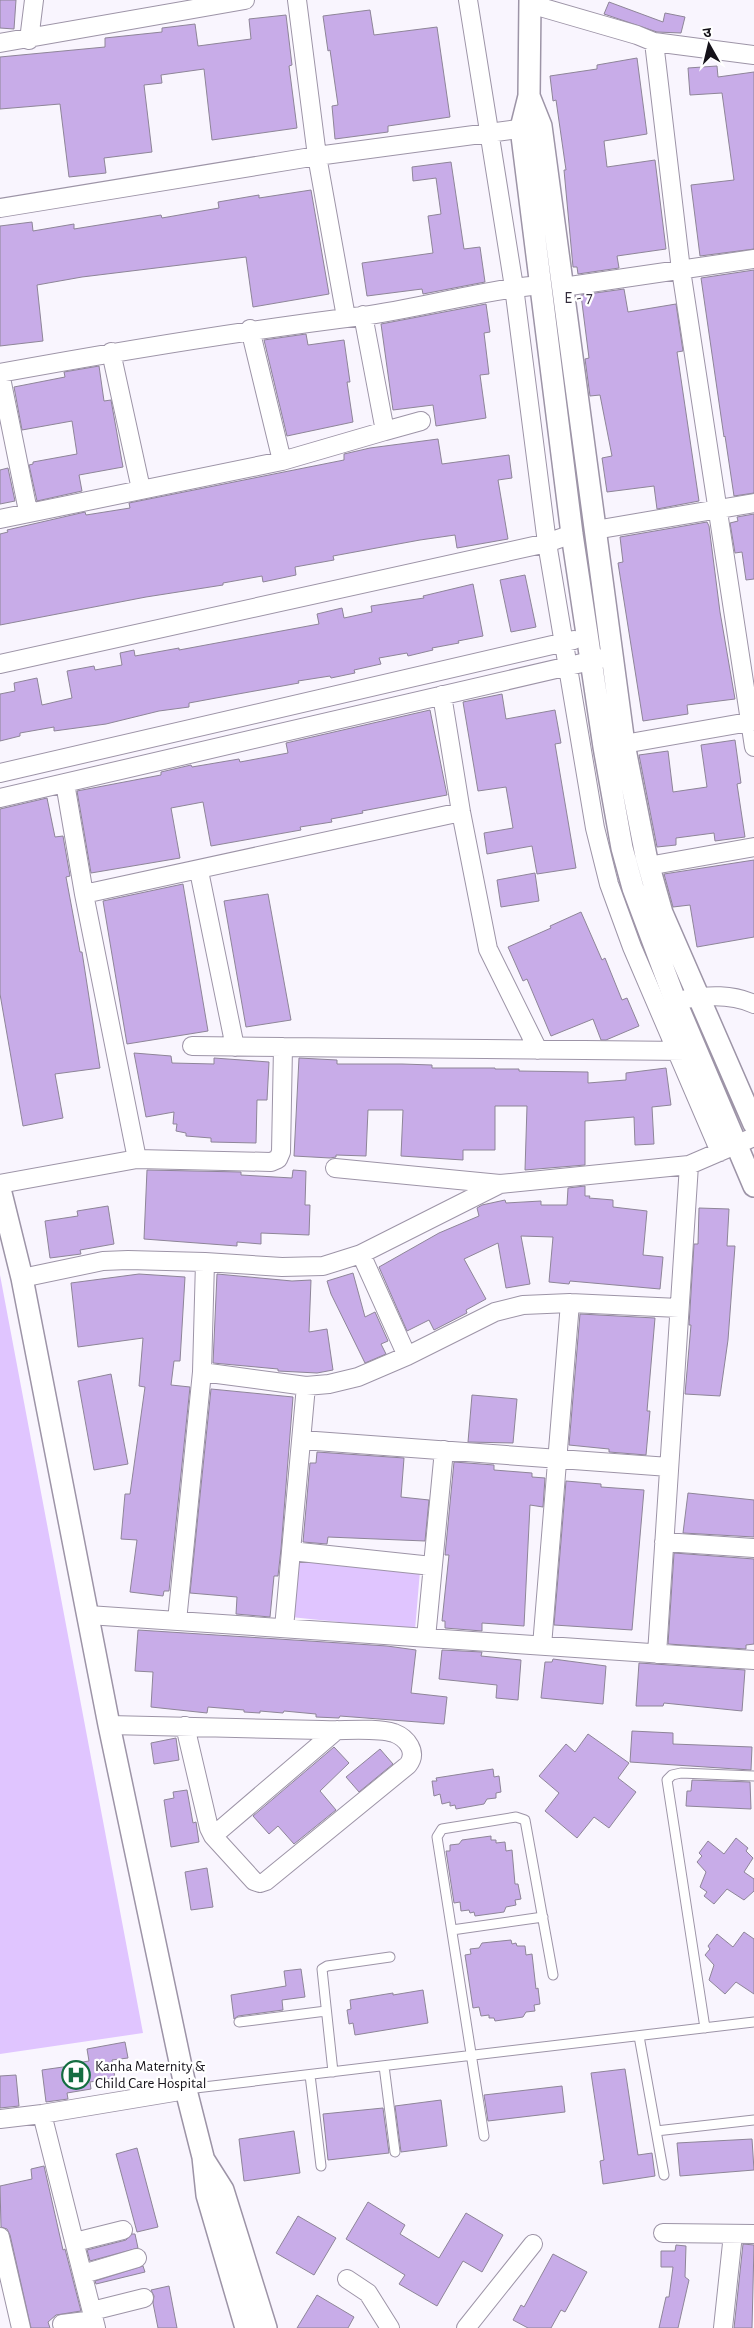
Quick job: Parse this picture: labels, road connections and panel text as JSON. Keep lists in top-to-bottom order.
{
  "districts": ["E - 7"],
  "places": {
    "hospital": ["Kanha Maternity & Child Care Hospital"]
  },
  "north": "top"
}
